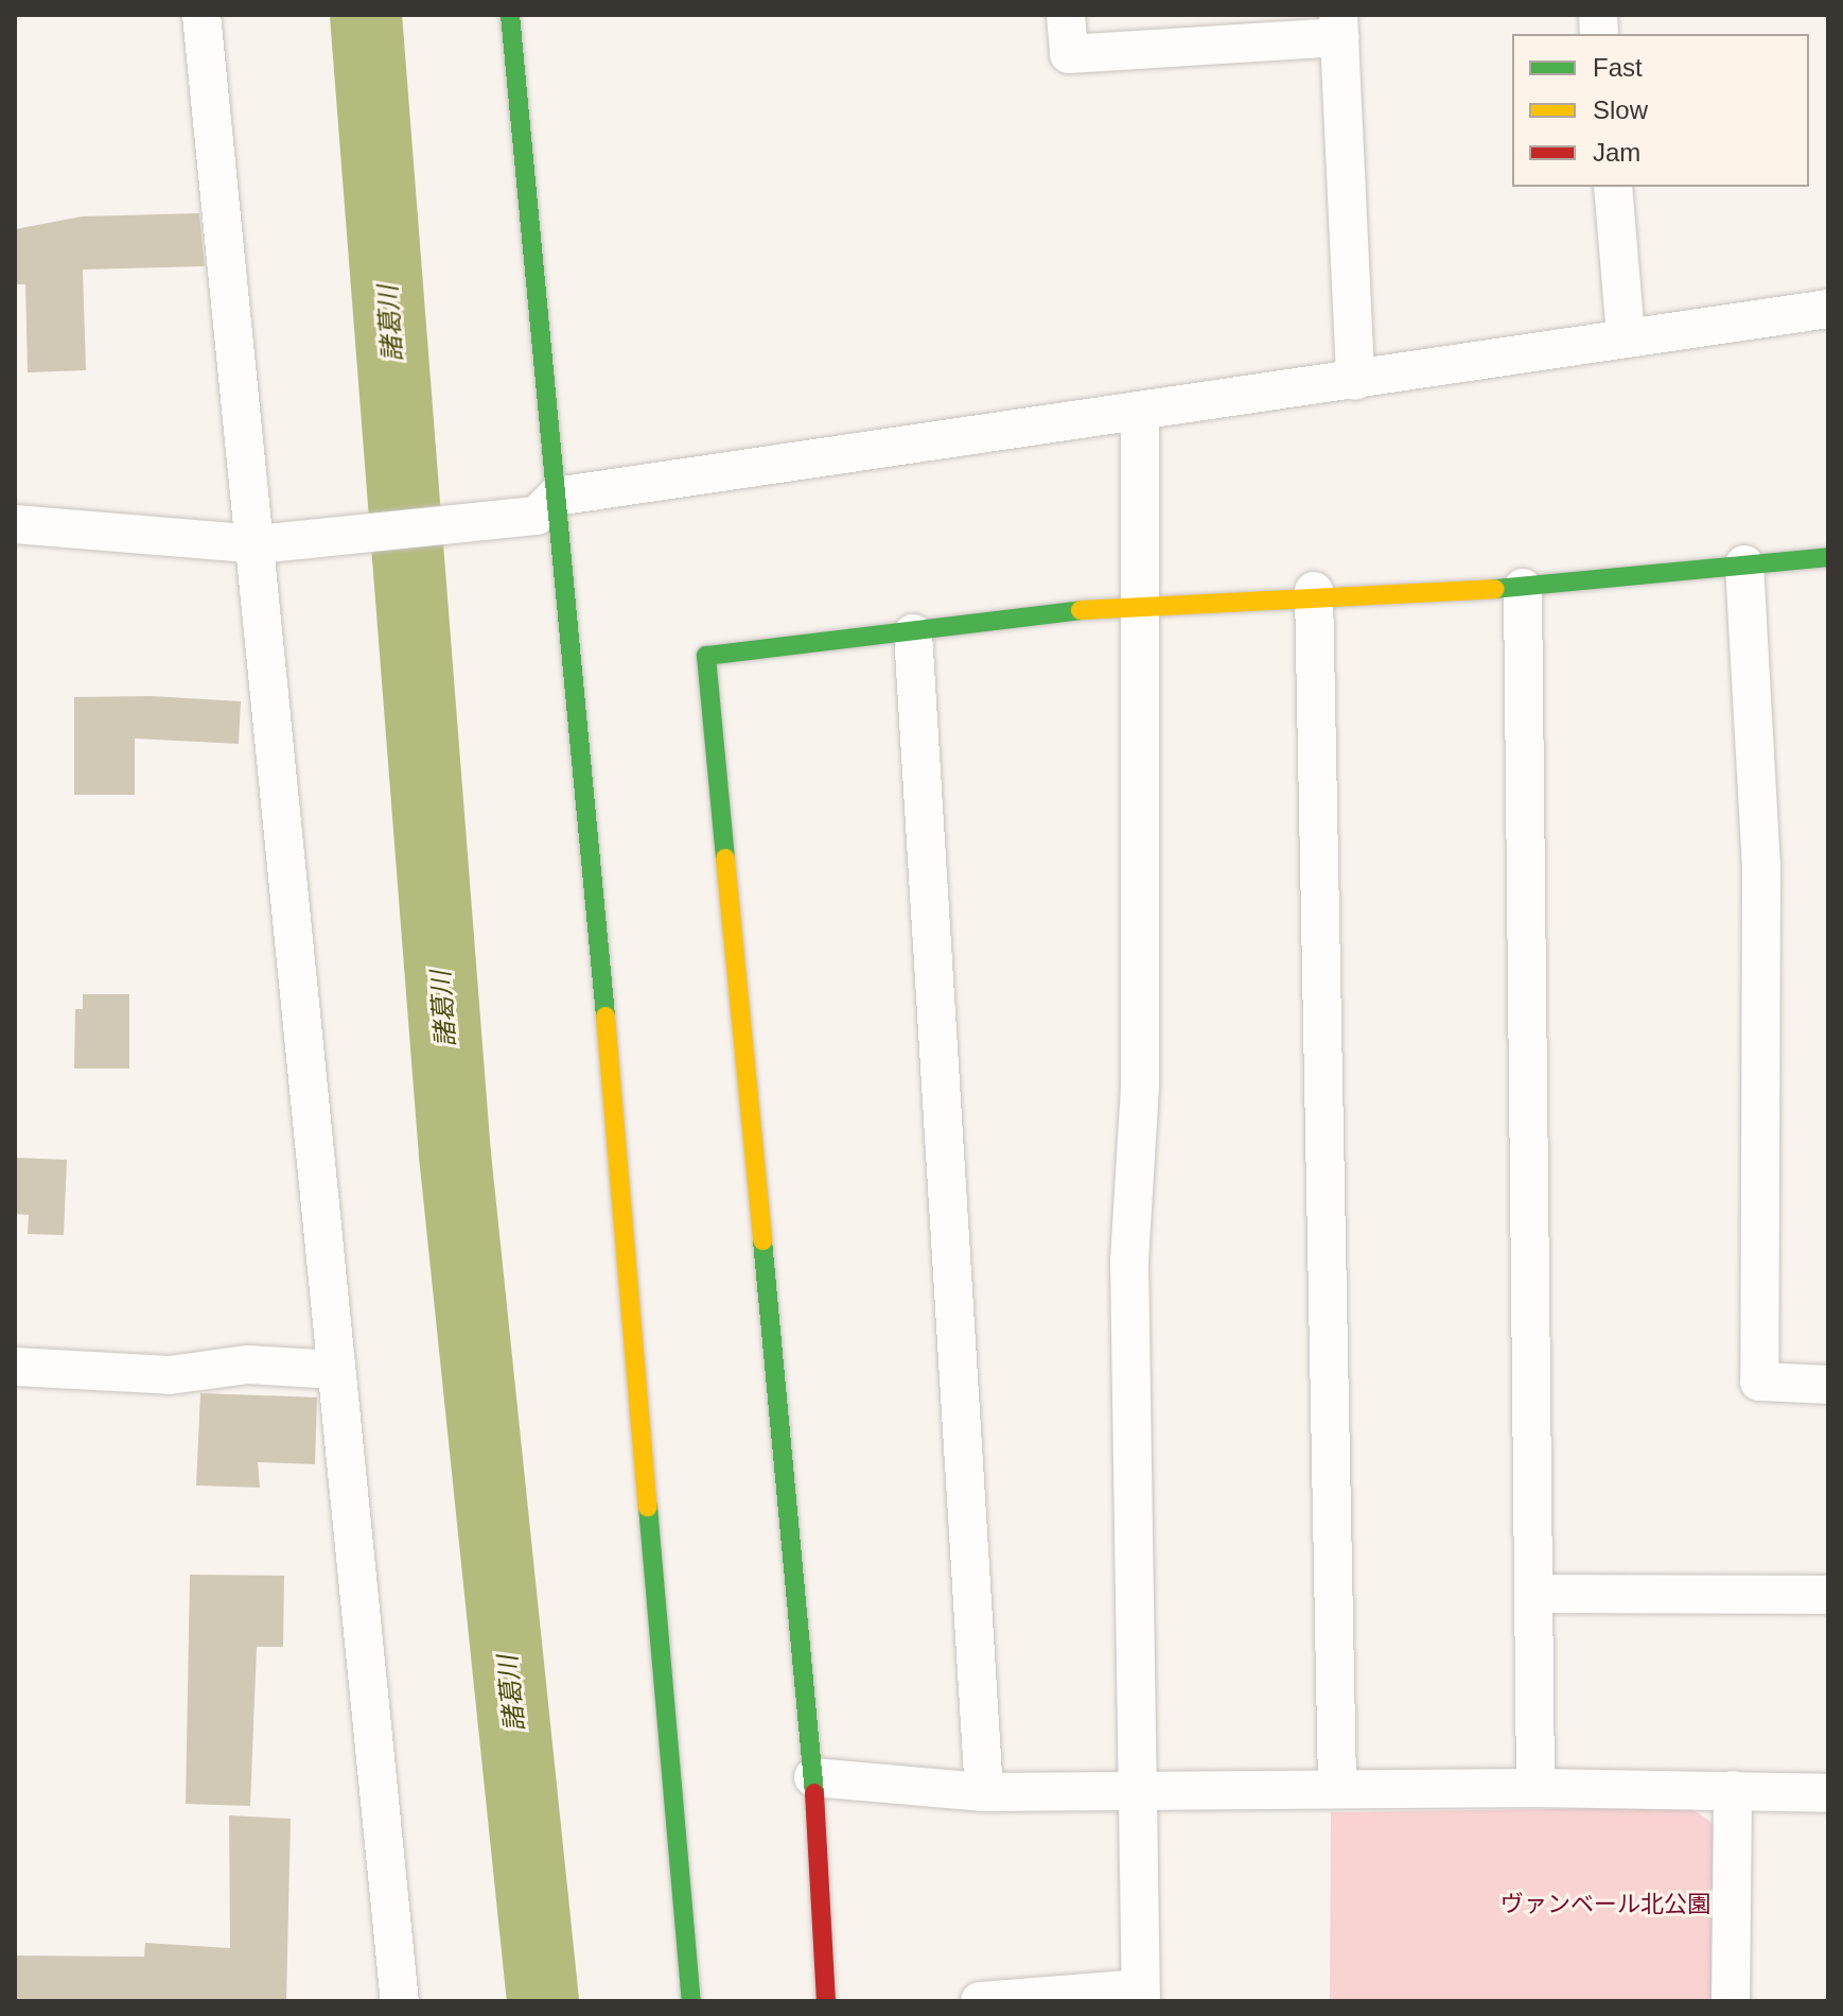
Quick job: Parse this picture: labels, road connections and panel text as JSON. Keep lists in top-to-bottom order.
{
  "water": ["諸葛川"],
  "parks": ["ヴァンベール北公園"],
  "legend": ["Fast", "Slow", "Jam"]
}
